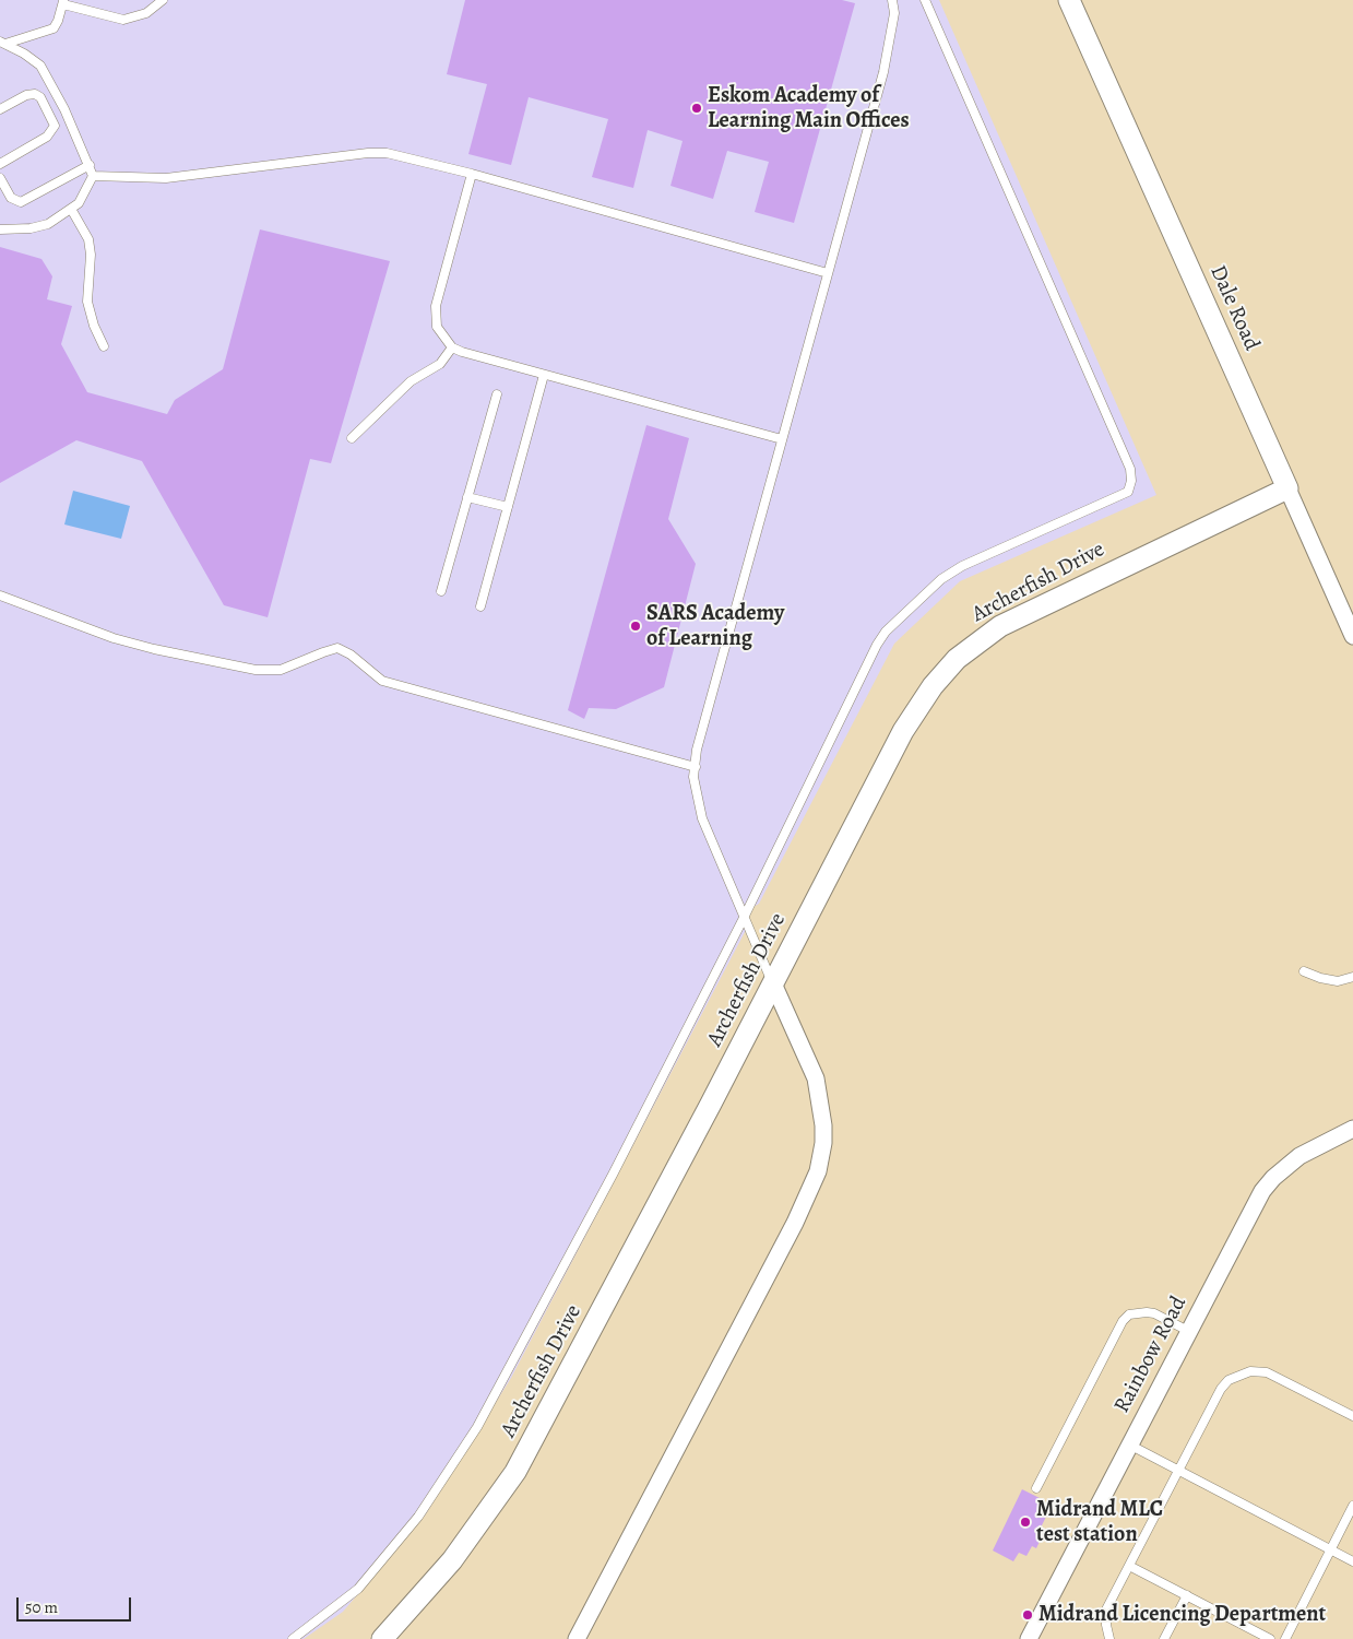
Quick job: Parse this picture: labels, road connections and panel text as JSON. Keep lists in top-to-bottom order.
{
  "streets": {
    "street": ["Dale Road", "Archerfish Drive", "Rainbow Road"]
  },
  "crossings": [
    ["Dale Road", "Archerfish Drive"]
  ],
  "places": [
    "Eskom Academy of Learning Main Offices",
    "SARS Academy of Learning",
    "Midrand MLC test station",
    "Midrand Licencing Department"
  ],
  "scale_bar": "50 m"
}
